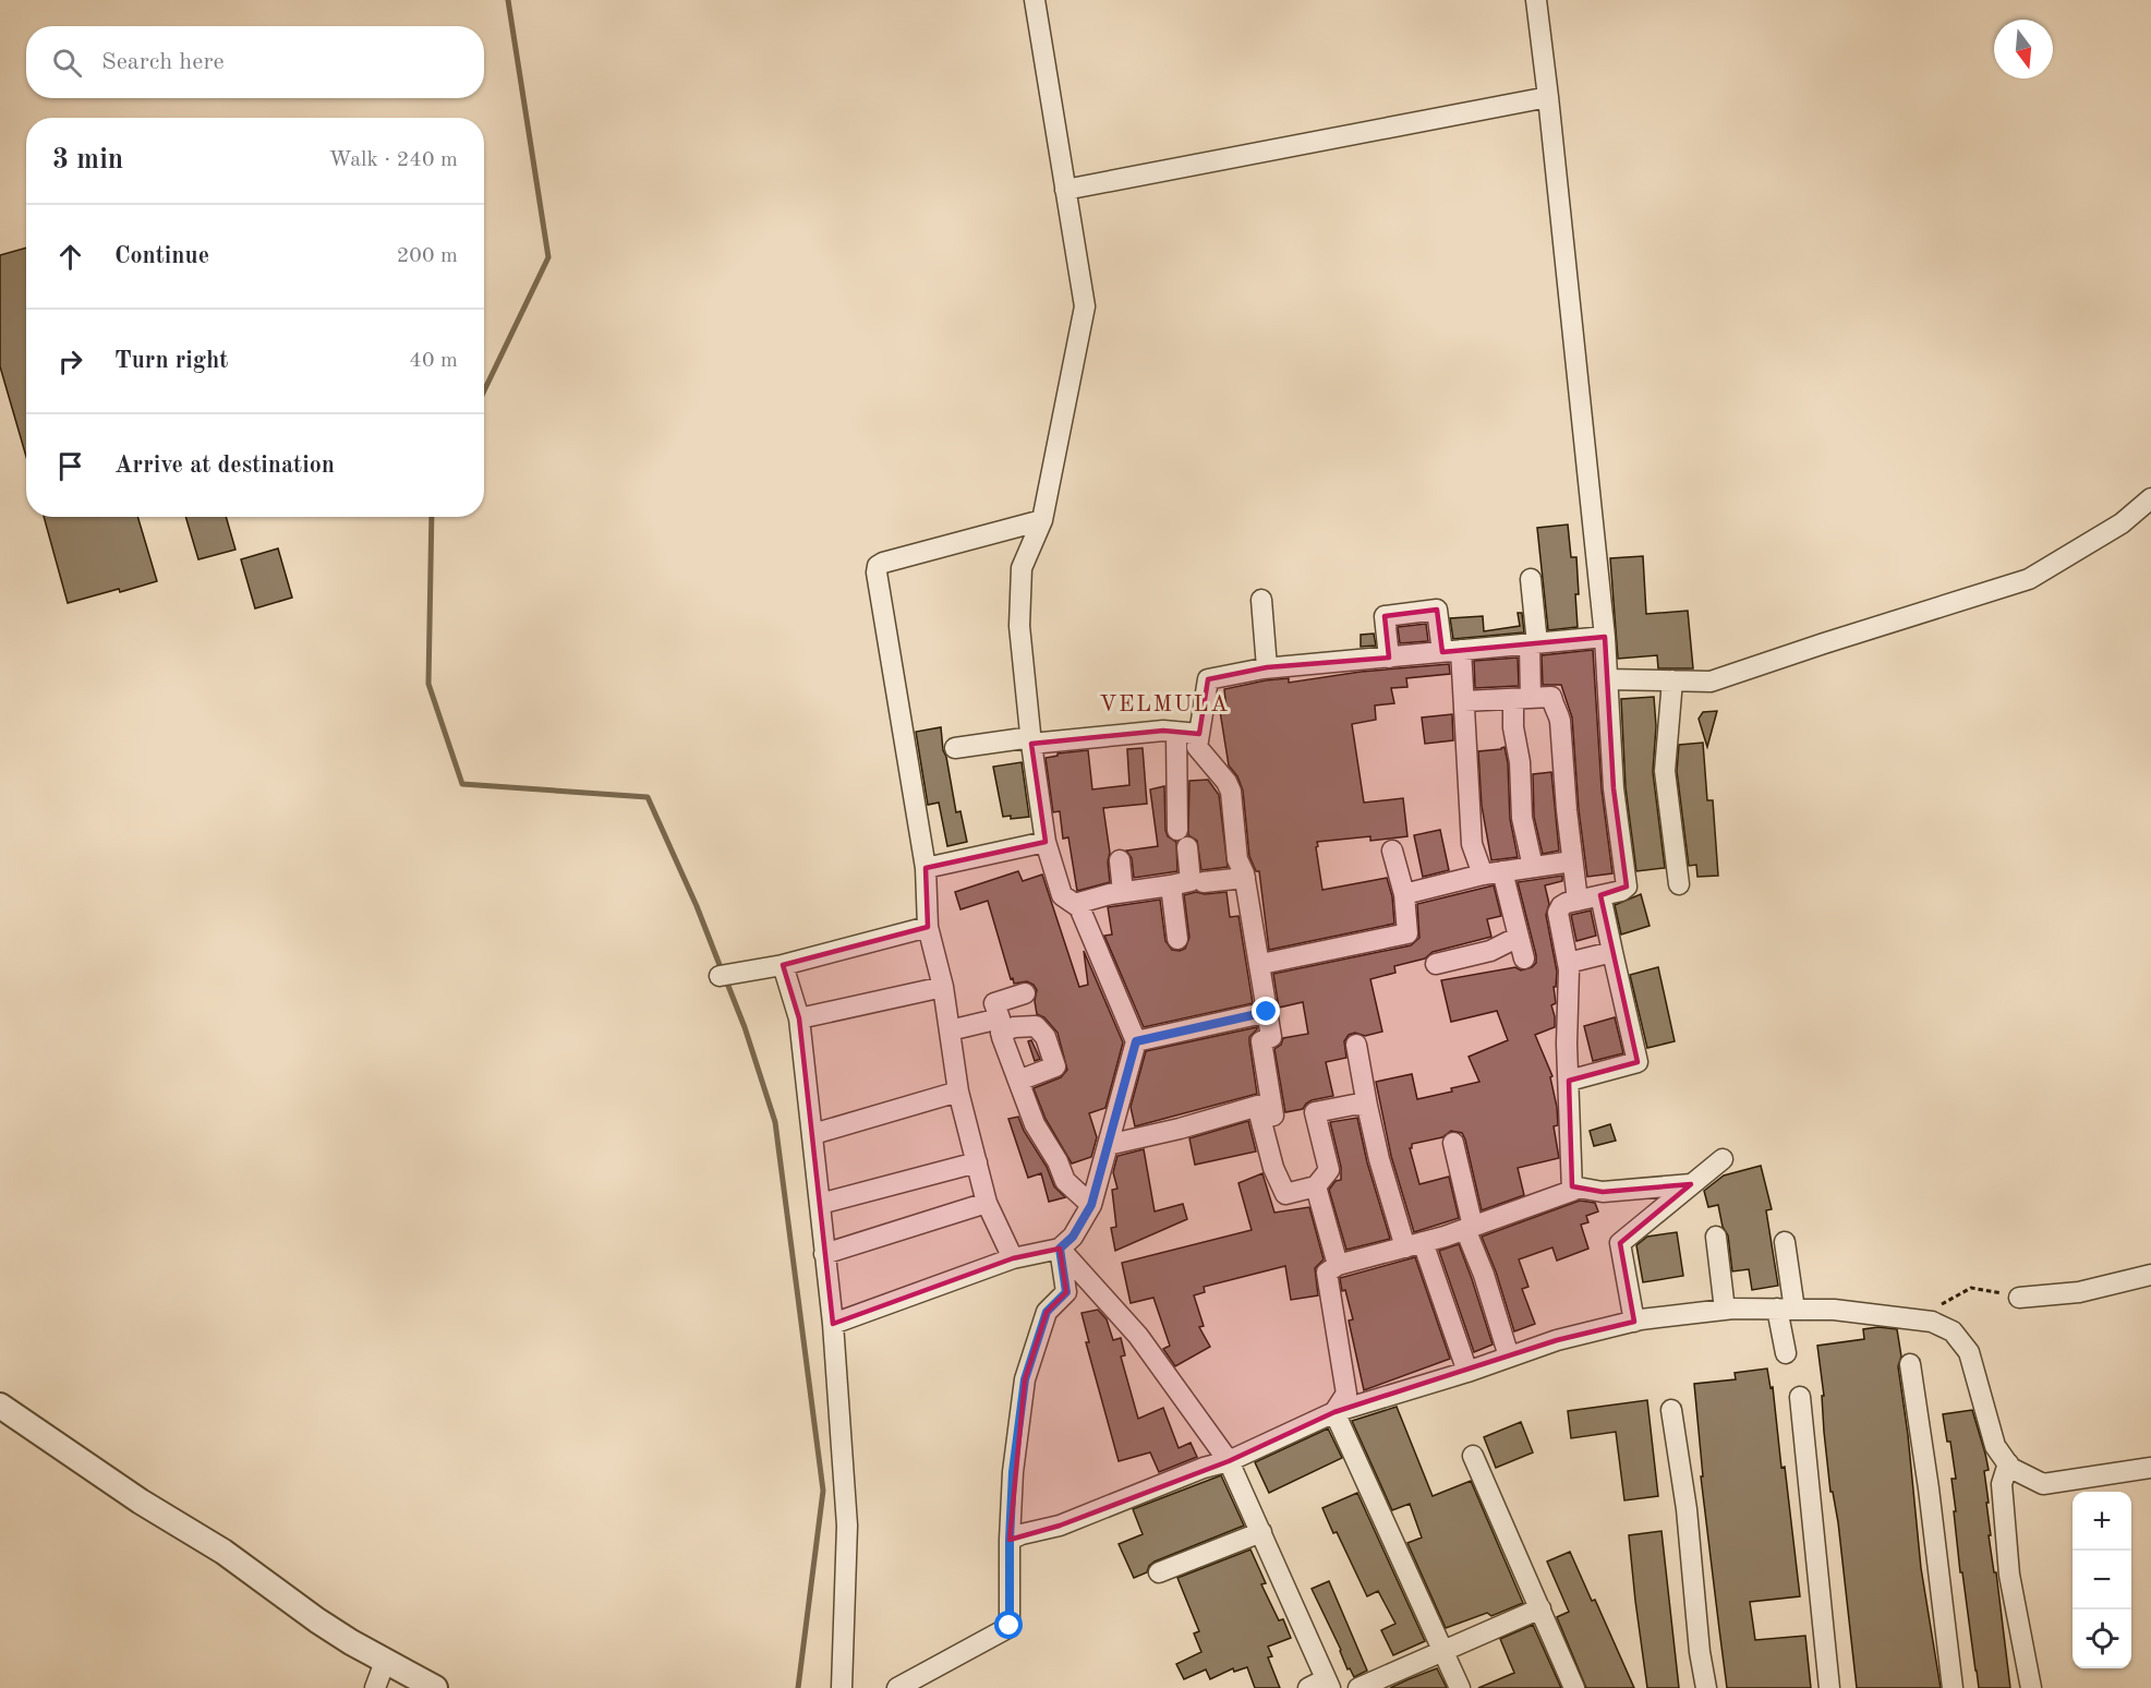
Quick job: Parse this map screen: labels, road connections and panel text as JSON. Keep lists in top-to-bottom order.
{
  "districts": ["VELMULA"],
  "north": "bottom",
  "page": {
    "search": "Search here",
    "heading": ["3 min", "Walk · 240 m"],
    "list": [
      ["Continue", "200 m"],
      ["Turn right", "40 m"],
      "Arrive at destination"
    ],
    "map_buttons": ["+", "−"]
  }
}
